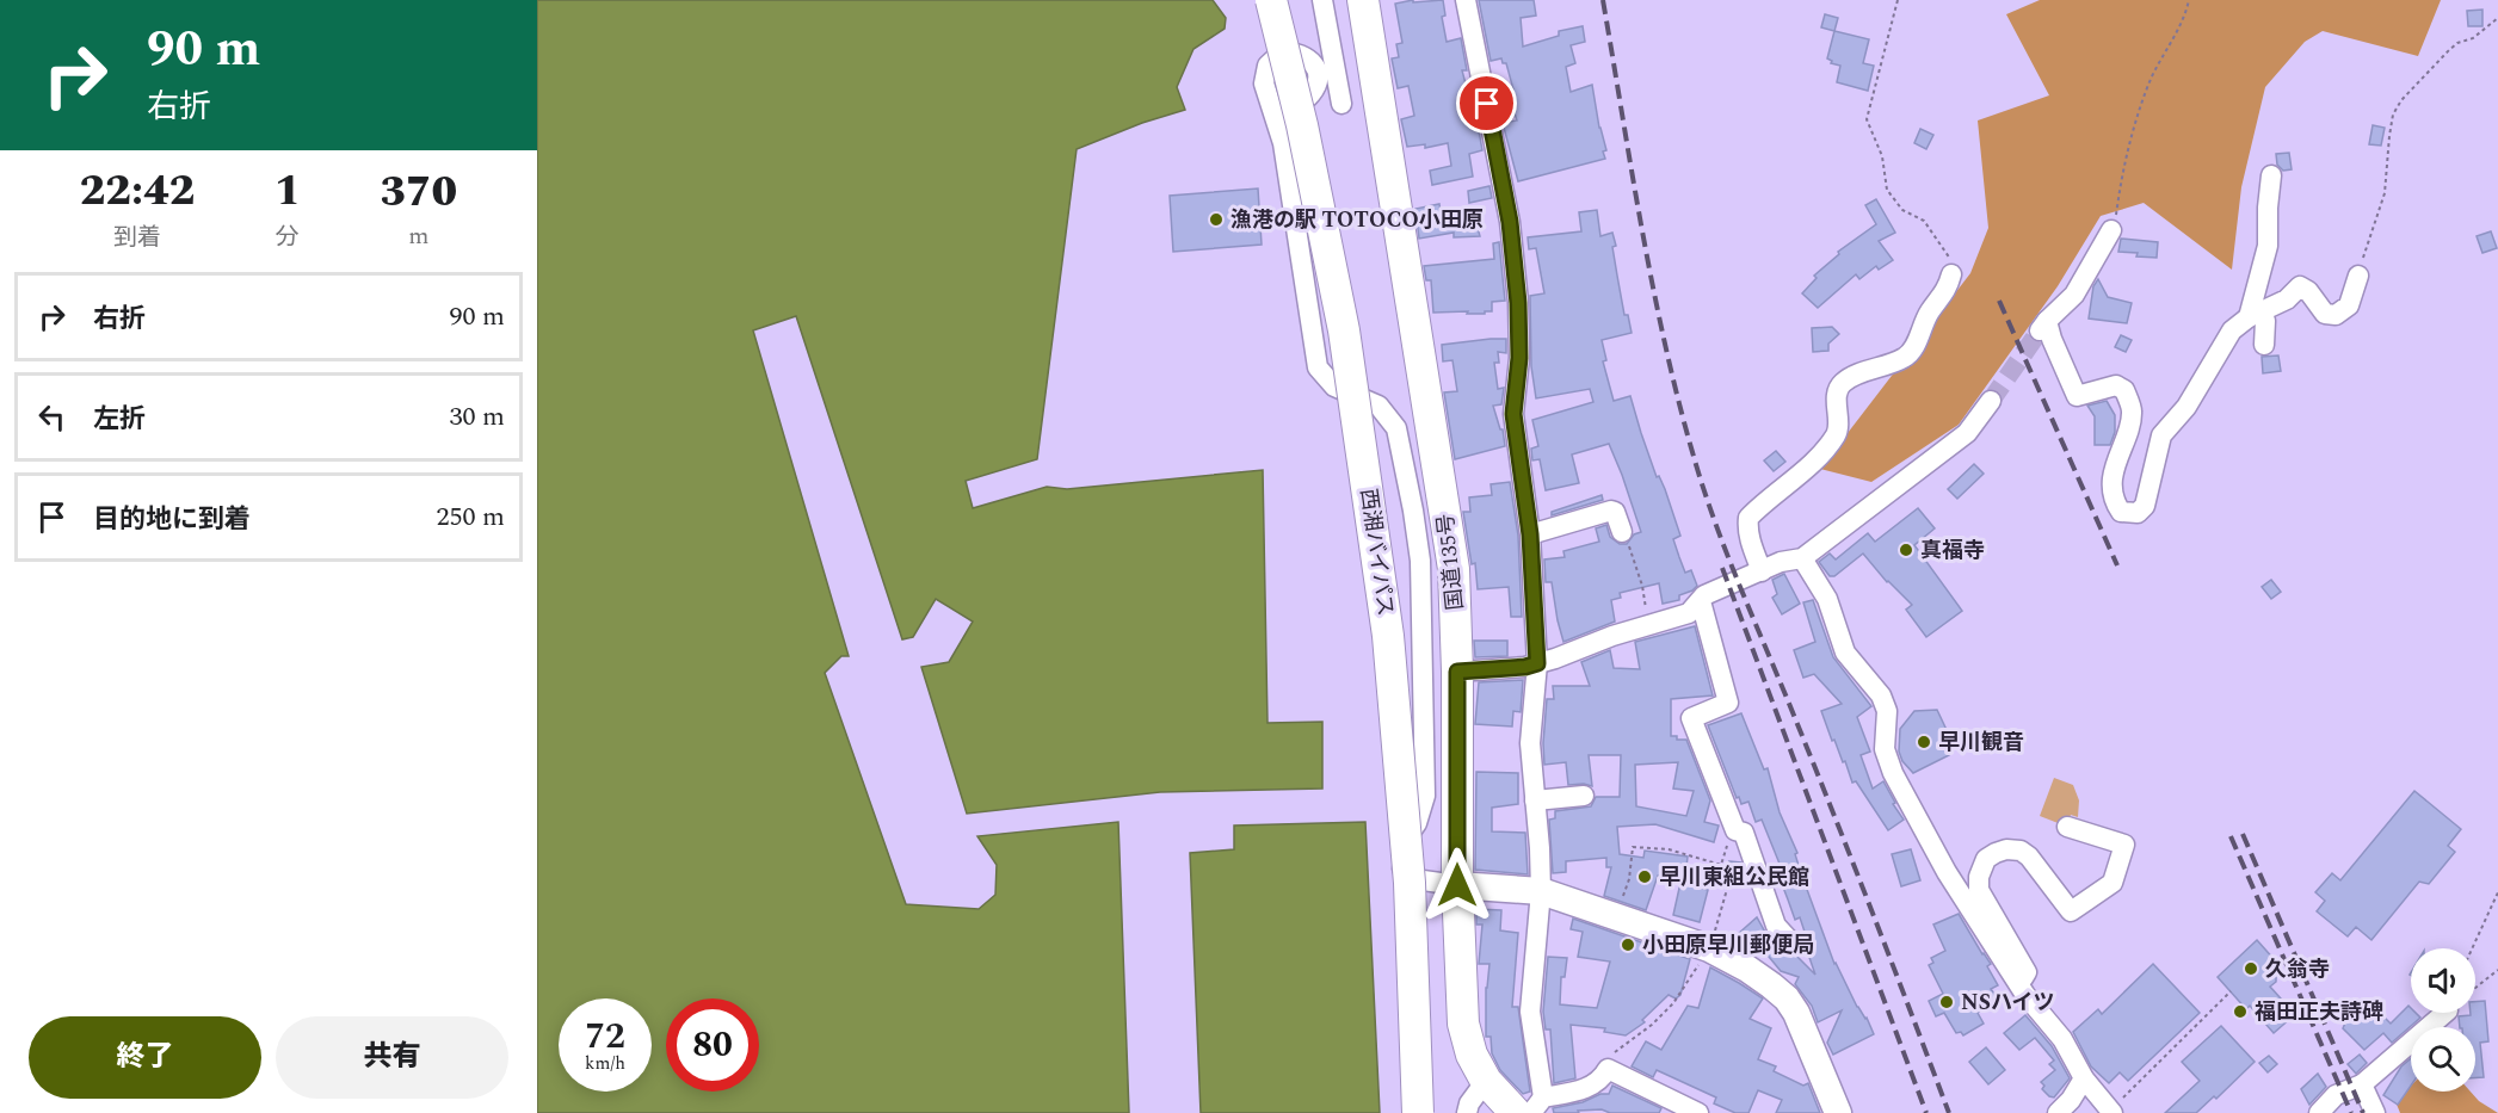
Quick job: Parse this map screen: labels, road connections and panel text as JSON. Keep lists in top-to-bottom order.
{
  "streets": {
    "highway": ["西湘バイパス", "国道135号"]
  },
  "places": [
    "漁港の駅 TOTOCO小田原",
    "真福寺",
    "早川観音",
    "早川東組公民館",
    "小田原早川郵便局",
    "久翁寺",
    "NSハイツ",
    "福田正夫詩碑"
  ],
  "page": {
    "turn": ["90 m", "右折"],
    "eta": [
      "22:42",
      "到着",
      "1",
      "分",
      "370",
      "m"
    ],
    "list": [
      {
        "name": "右折",
        "value": "90 m"
      },
      {
        "name": "左折",
        "value": "30 m"
      },
      {
        "name": "目的地に到着",
        "value": "250 m"
      }
    ],
    "speed": "72 km/h",
    "limit": "80",
    "buttons": ["終了", "共有"]
  }
}
